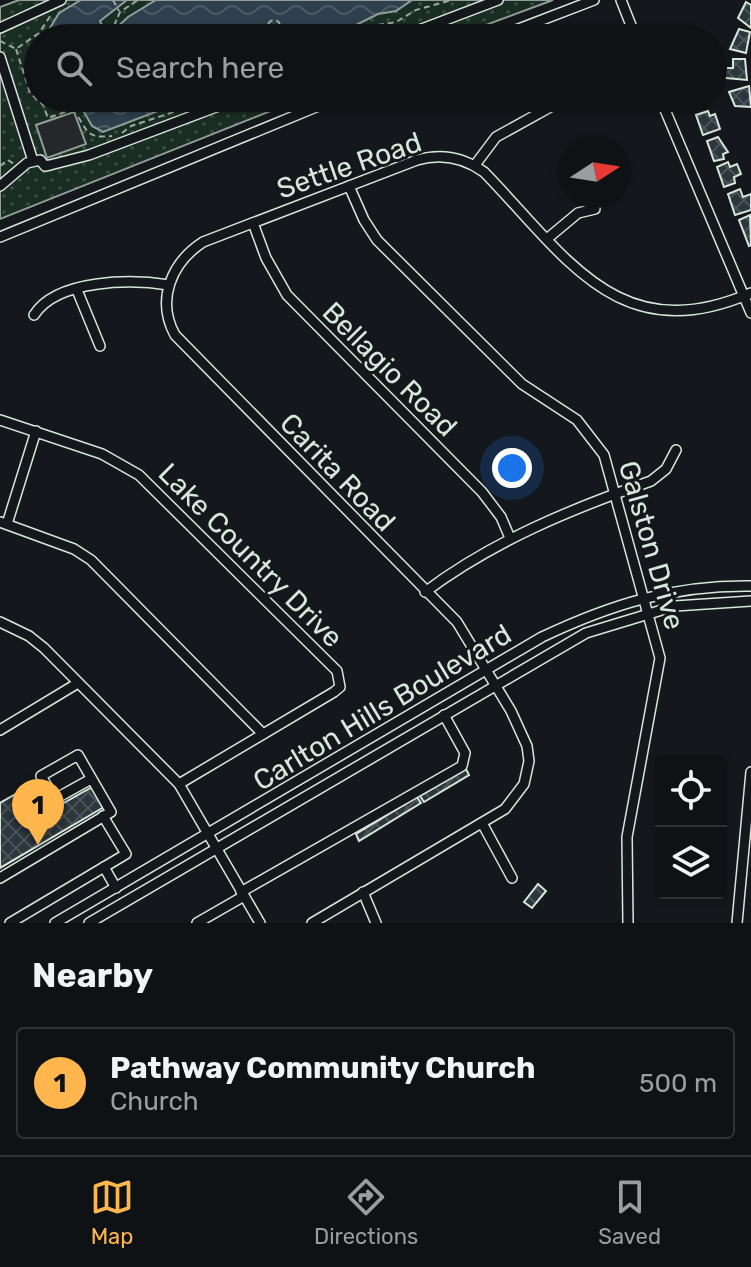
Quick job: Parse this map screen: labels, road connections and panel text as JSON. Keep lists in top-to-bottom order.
{
  "streets": {
    "street": [
      "Settle Road",
      "Bellagio Road",
      "Carita Road",
      "Galston Drive",
      "Lake Country Drive",
      "Carlton Hills Boulevard"
    ]
  },
  "crossings": [
    ["Settle Road", "Bellagio Road"],
    ["Settle Road", "Carita Road"],
    ["Settle Road", "Galston Drive"],
    ["Carita Road", "Carlton Hills Boulevard"],
    ["Galston Drive", "Carlton Hills Boulevard"]
  ],
  "north": "right",
  "page": {
    "search": "Search here",
    "pins": "1",
    "heading": "Nearby",
    "list": [
      {
        "mark": "1",
        "name": "Pathway Community Church",
        "note": "Church",
        "value": "500 m"
      }
    ],
    "nav": ["Map", "Directions", "Saved"]
  }
}
